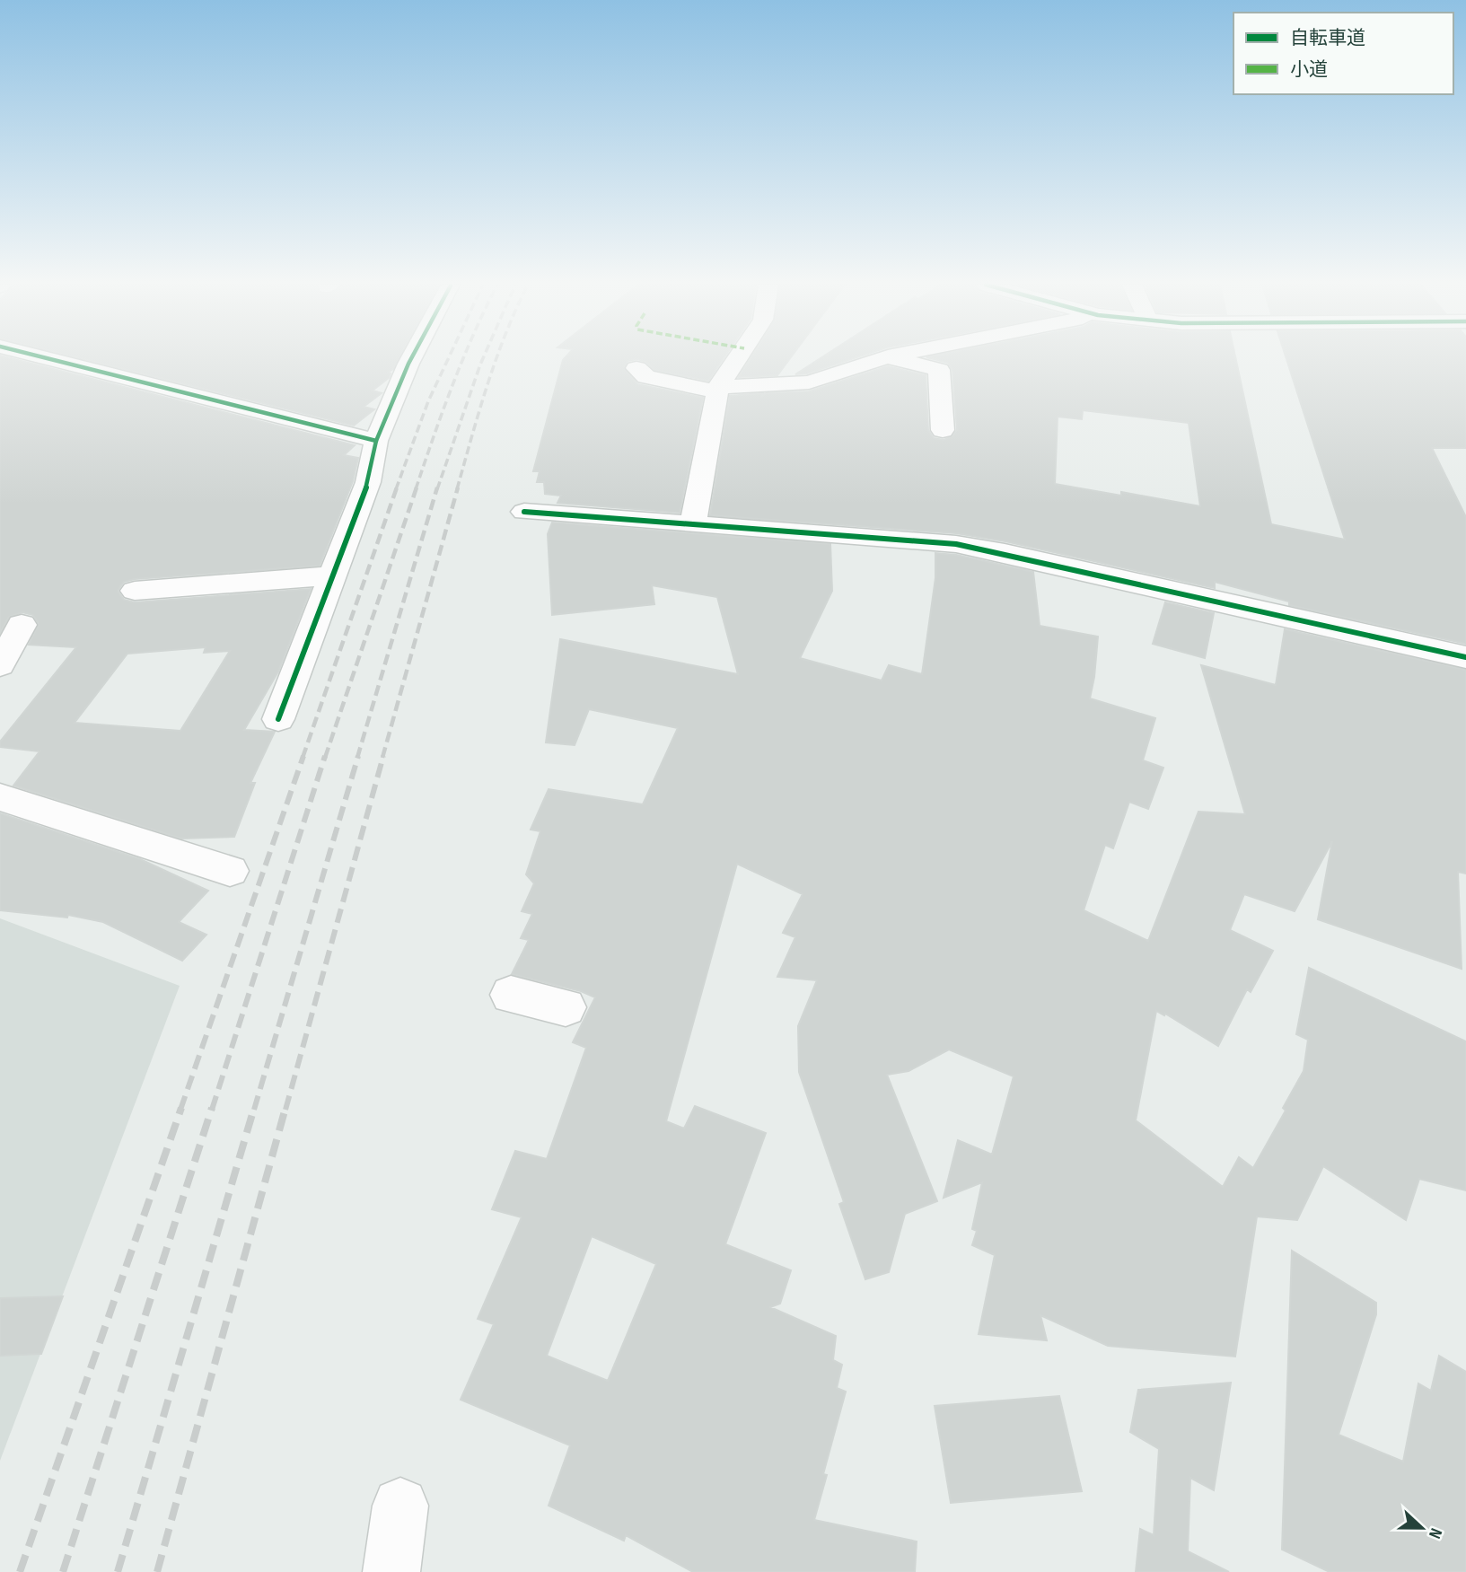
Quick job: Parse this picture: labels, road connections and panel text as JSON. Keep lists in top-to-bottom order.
{
  "legend": ["自転車道", "小道"],
  "north": "right"
}
